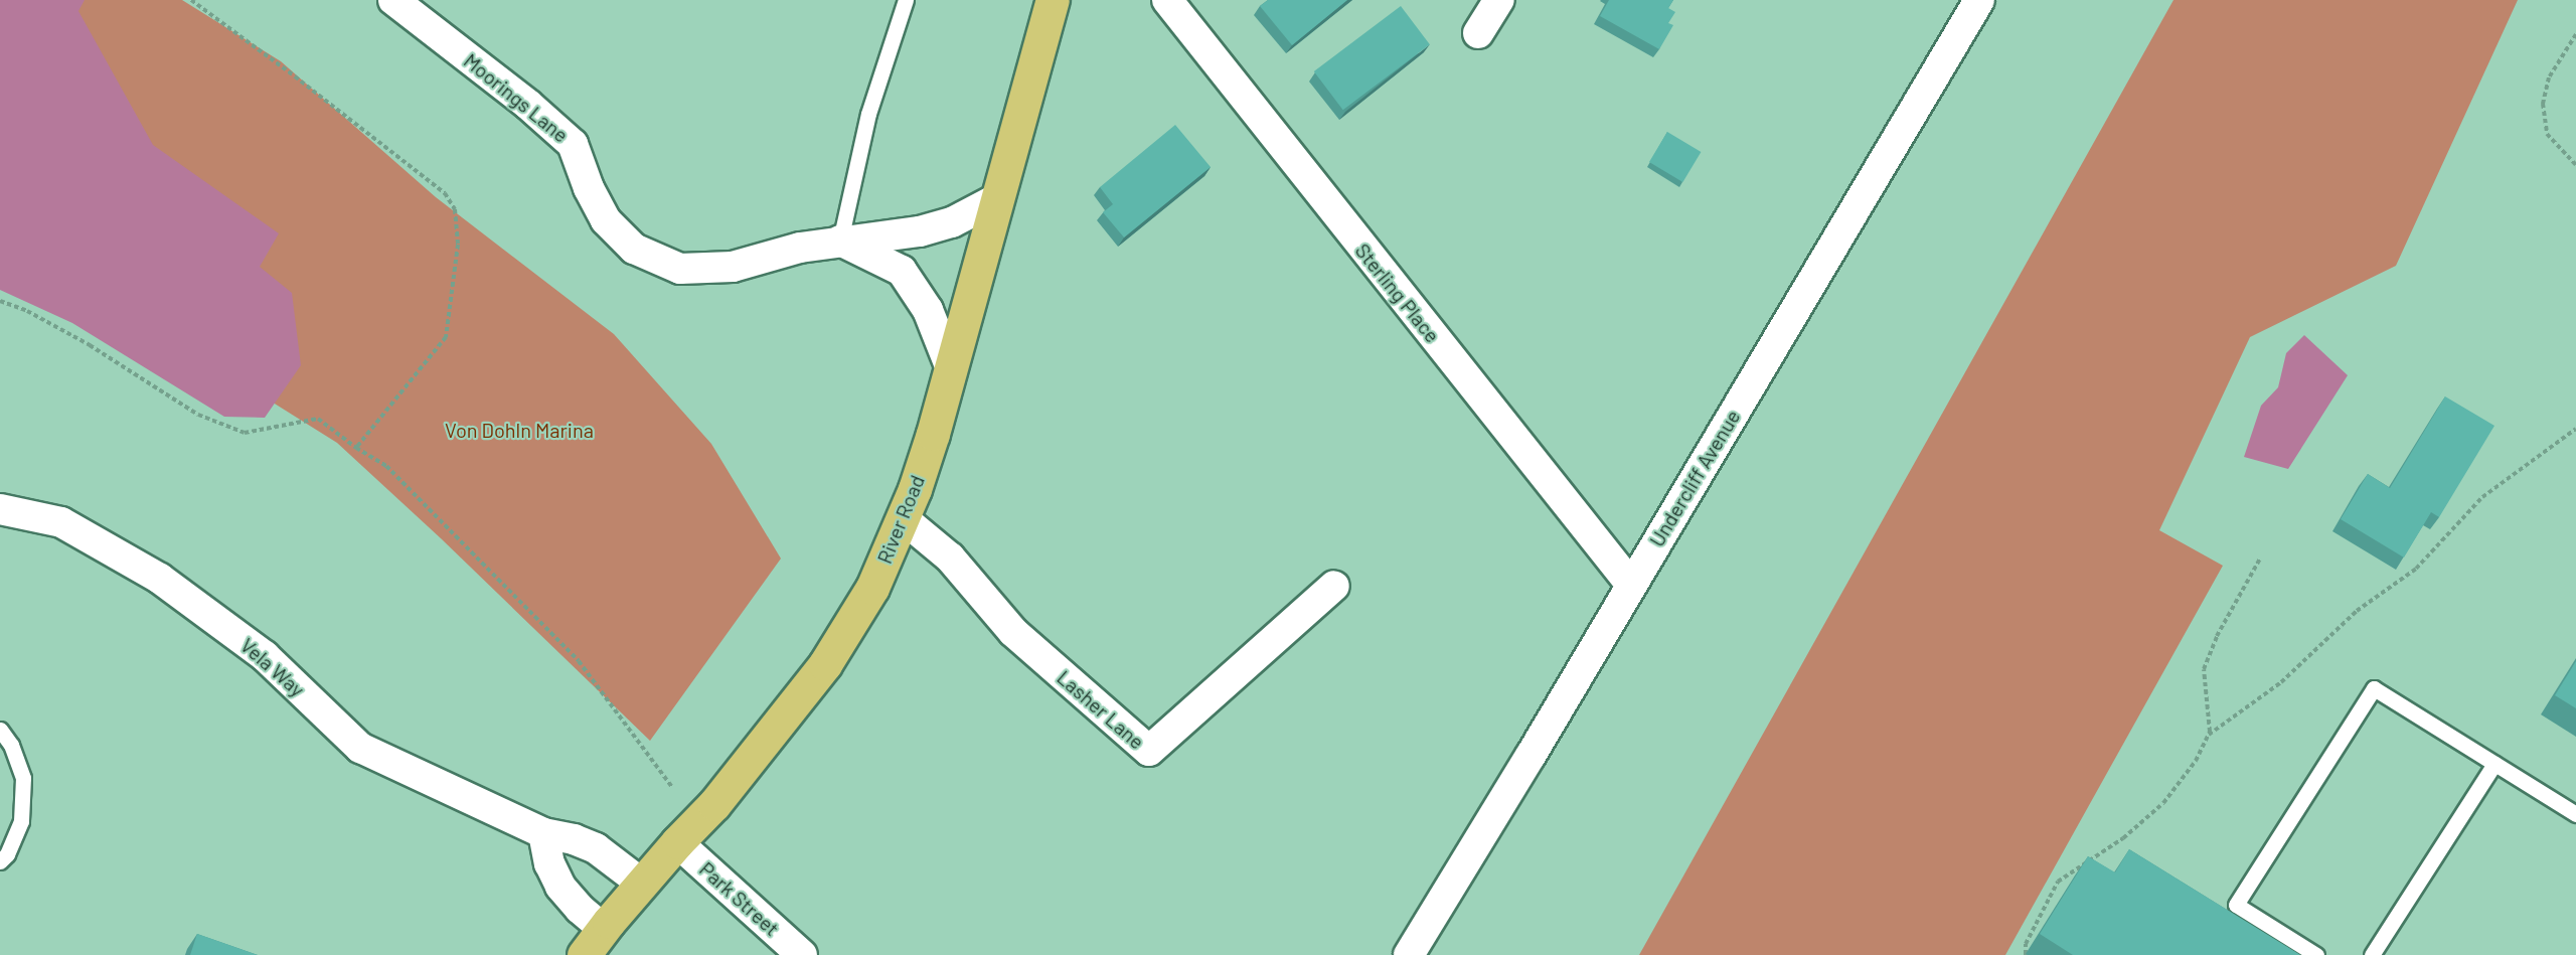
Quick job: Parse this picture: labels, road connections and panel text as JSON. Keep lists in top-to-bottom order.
{
  "streets": {
    "main road": ["River Road"],
    "street": [
      "Moorings Lane",
      "Sterling Place",
      "Undercliff Avenue",
      "Vela Way",
      "Lasher Lane",
      "Park Street"
    ]
  },
  "crossings": [
    ["Moorings Lane", "River Road"],
    ["Sterling Place", "Undercliff Avenue"],
    ["River Road", "Vela Way"],
    ["River Road", "Lasher Lane"],
    ["River Road", "Park Street"]
  ],
  "parks": ["Von Dohln Marina"]
}
